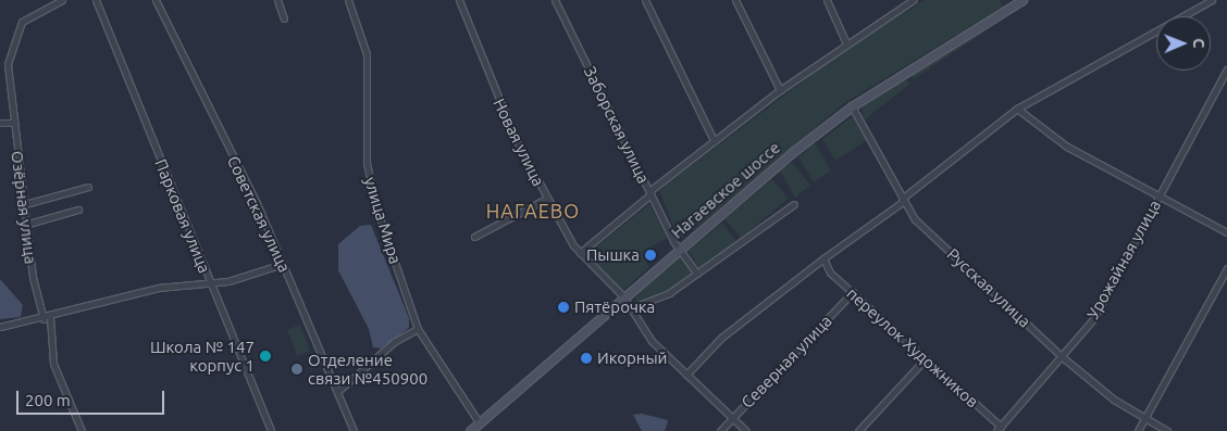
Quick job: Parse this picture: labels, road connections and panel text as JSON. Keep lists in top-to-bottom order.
{
  "streets": {
    "street": [
      "Заборская улица",
      "Новая улица",
      "Нагаевское шоссе",
      "Озёрная улица",
      "Советская улица",
      "Парковая улица",
      "улица Мира",
      "Урожайная улица",
      "Русская улица",
      "переулок Художников",
      "Северная улица"
    ]
  },
  "crossings": [
    ["Заборская улица", "Нагаевское шоссе"],
    ["Новая улица", "Нагаевское шоссе"],
    ["Новая улица", "Северная улица"],
    ["Нагаевское шоссе", "улица Мира"],
    ["Нагаевское шоссе", "Русская улица"],
    ["Урожайная улица", "Русская улица"],
    ["Урожайная улица", "переулок Художников"],
    ["переулок Художников", "Северная улица"]
  ],
  "districts": ["НАГАЕВО"],
  "places": [
    "Пышка",
    "Пятёрочка",
    "Школа № 147 корпус 1",
    "Икорный",
    "Отделение связи №450900"
  ],
  "scale_bar": "200 m",
  "north": "right"
}
